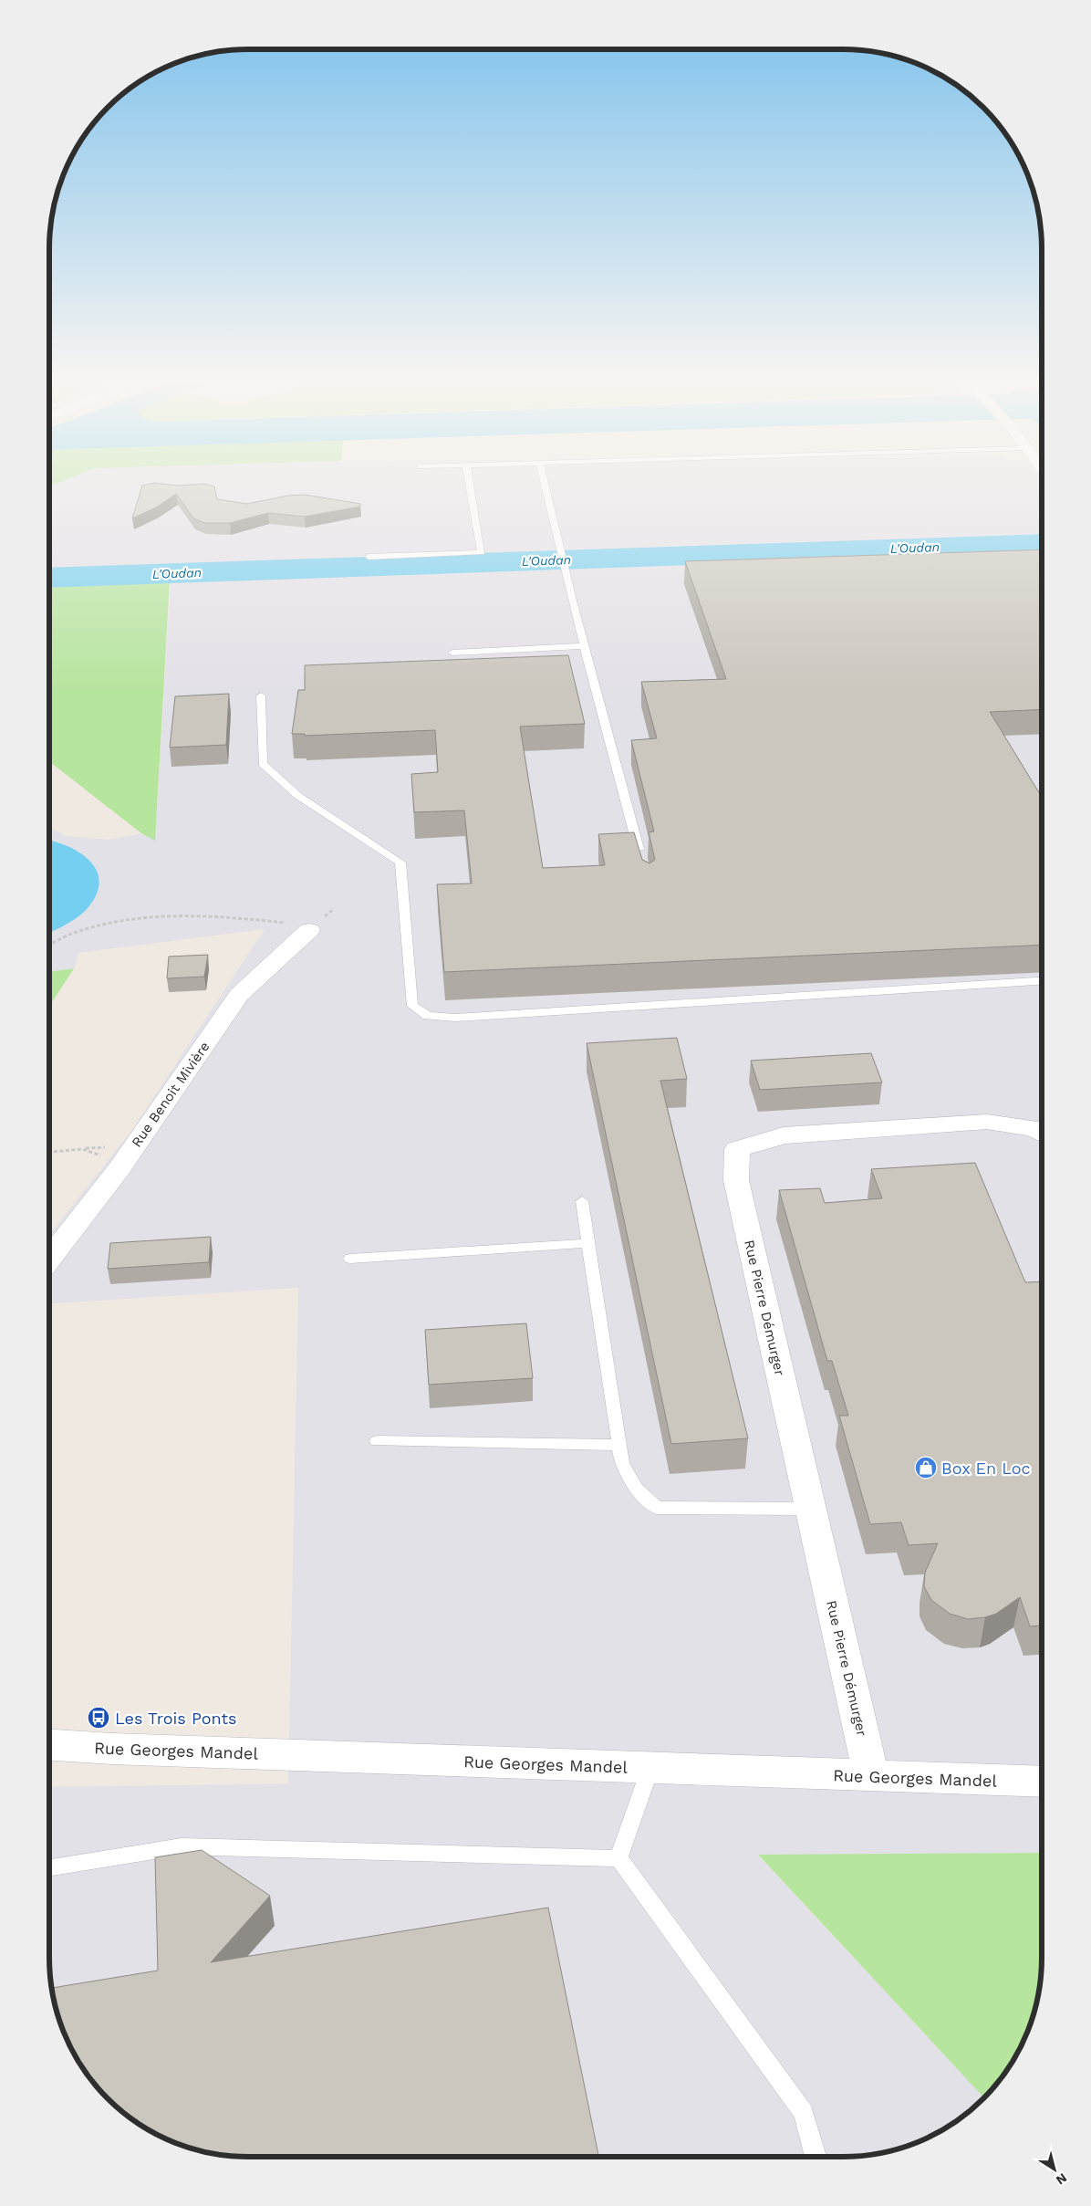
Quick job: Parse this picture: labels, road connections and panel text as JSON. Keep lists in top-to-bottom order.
{
  "streets": {
    "street": ["Rue Benoit Mivière", "Rue Pierre Démurger", "Rue Georges Mandel"]
  },
  "crossings": [
    ["Rue Pierre Démurger", "Rue Georges Mandel"]
  ],
  "water": ["L'Oudan"],
  "places": {
    "shop": ["Box En Loc"],
    "bus stop": ["Les Trois Ponts"]
  },
  "north": "bottom right"
}
